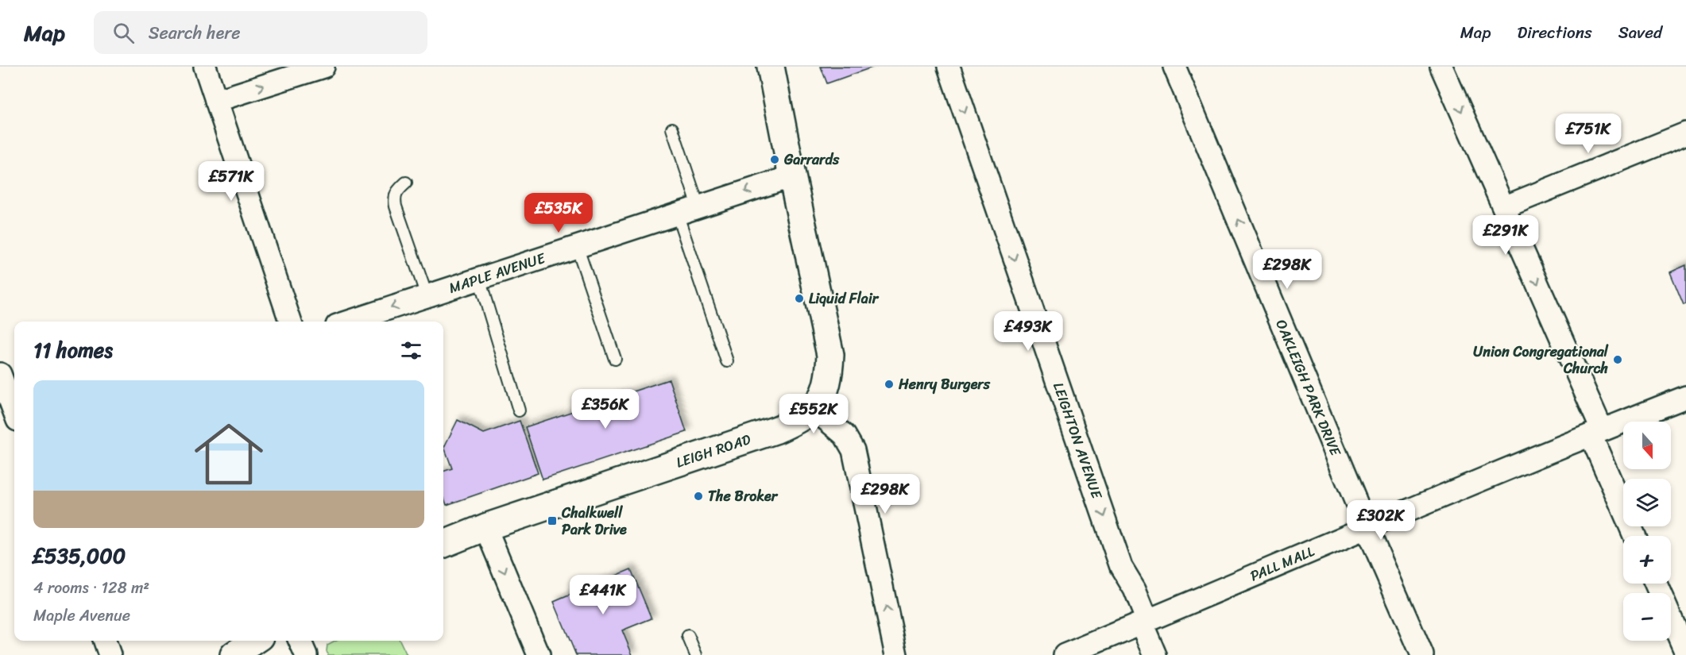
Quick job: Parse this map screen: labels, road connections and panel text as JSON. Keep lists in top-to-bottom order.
{
  "streets": {
    "street": [
      "MAPLE AVENUE",
      "OAKLEIGH PARK DRIVE",
      "LEIGHTON AVENUE",
      "LEIGH ROAD",
      "PALL MALL"
    ]
  },
  "crossings": [
    ["MAPLE AVENUE", "LEIGH ROAD"],
    ["OAKLEIGH PARK DRIVE", "PALL MALL"],
    ["LEIGHTON AVENUE", "PALL MALL"]
  ],
  "one_way": ["MAPLE AVENUE", "OAKLEIGH PARK DRIVE", "LEIGHTON AVENUE"],
  "places": {
    "other": [
      "Garrards",
      "Liquid Flair",
      "Union Congregational Church",
      "Henry Burgers",
      "The Broker"
    ],
    "transit": ["Chalkwell Park Drive"]
  },
  "north": "bottom",
  "page": {
    "header": "Map",
    "search": "Search here",
    "nav": ["Map", "Directions", "Saved"],
    "price": [
      "£751K",
      "£571K",
      "£535K",
      "£291K",
      "£298K",
      "£493K",
      "£356K",
      "£552K",
      "£298K",
      "£302K",
      "£441K"
    ],
    "heading": "11 homes",
    "list": [
      {
        "name": "£535,000",
        "note": "4 rooms · 128 m² · Maple Avenue"
      }
    ],
    "map_buttons": ["+", "−"]
  }
}
